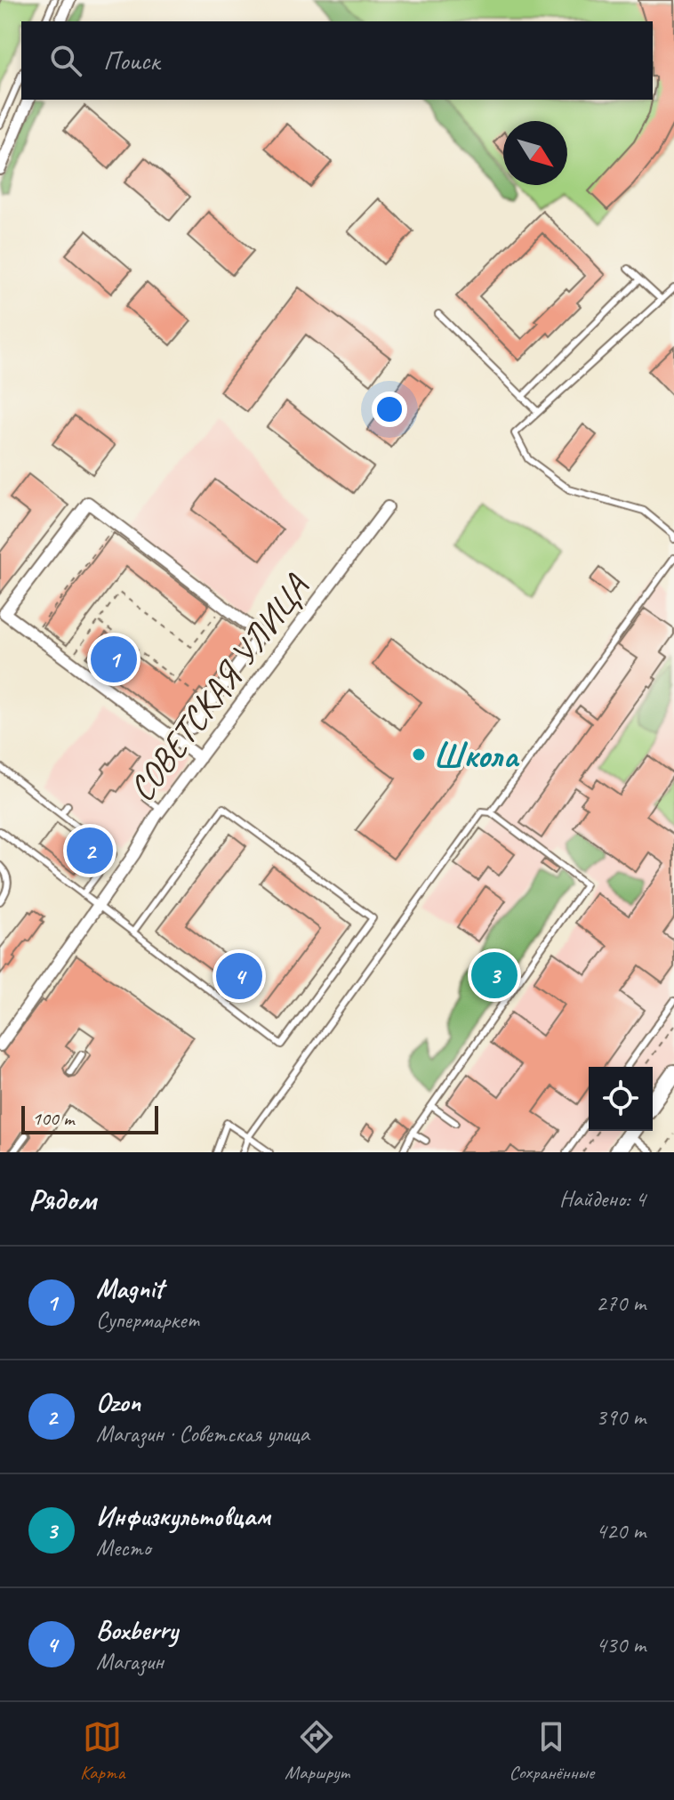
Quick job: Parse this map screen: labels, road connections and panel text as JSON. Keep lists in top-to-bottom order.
{
  "streets": {
    "street": ["СОВЕТСКАЯ УЛИЦА"]
  },
  "places": ["Школа"],
  "scale_bar": "100 m",
  "north": "bottom right",
  "page": {
    "search": "Поиск",
    "pins": [
      "1",
      "2",
      "3",
      "4"
    ],
    "scale": "100 m",
    "heading": ["Рядом", "Найдено: 4"],
    "list": [
      {
        "mark": "1",
        "name": "Magnit",
        "note": "Супермаркет",
        "value": "270 m"
      },
      {
        "mark": "2",
        "name": "Ozon",
        "note": "Магазин · Советская улица",
        "value": "390 m"
      },
      {
        "mark": "3",
        "name": "Инфизкультовцам",
        "note": "Место",
        "value": "420 m"
      },
      {
        "mark": "4",
        "name": "Boxberry",
        "note": "Магазин",
        "value": "430 m"
      }
    ],
    "nav": ["Карта", "Маршрут", "Сохранённые"]
  }
}
